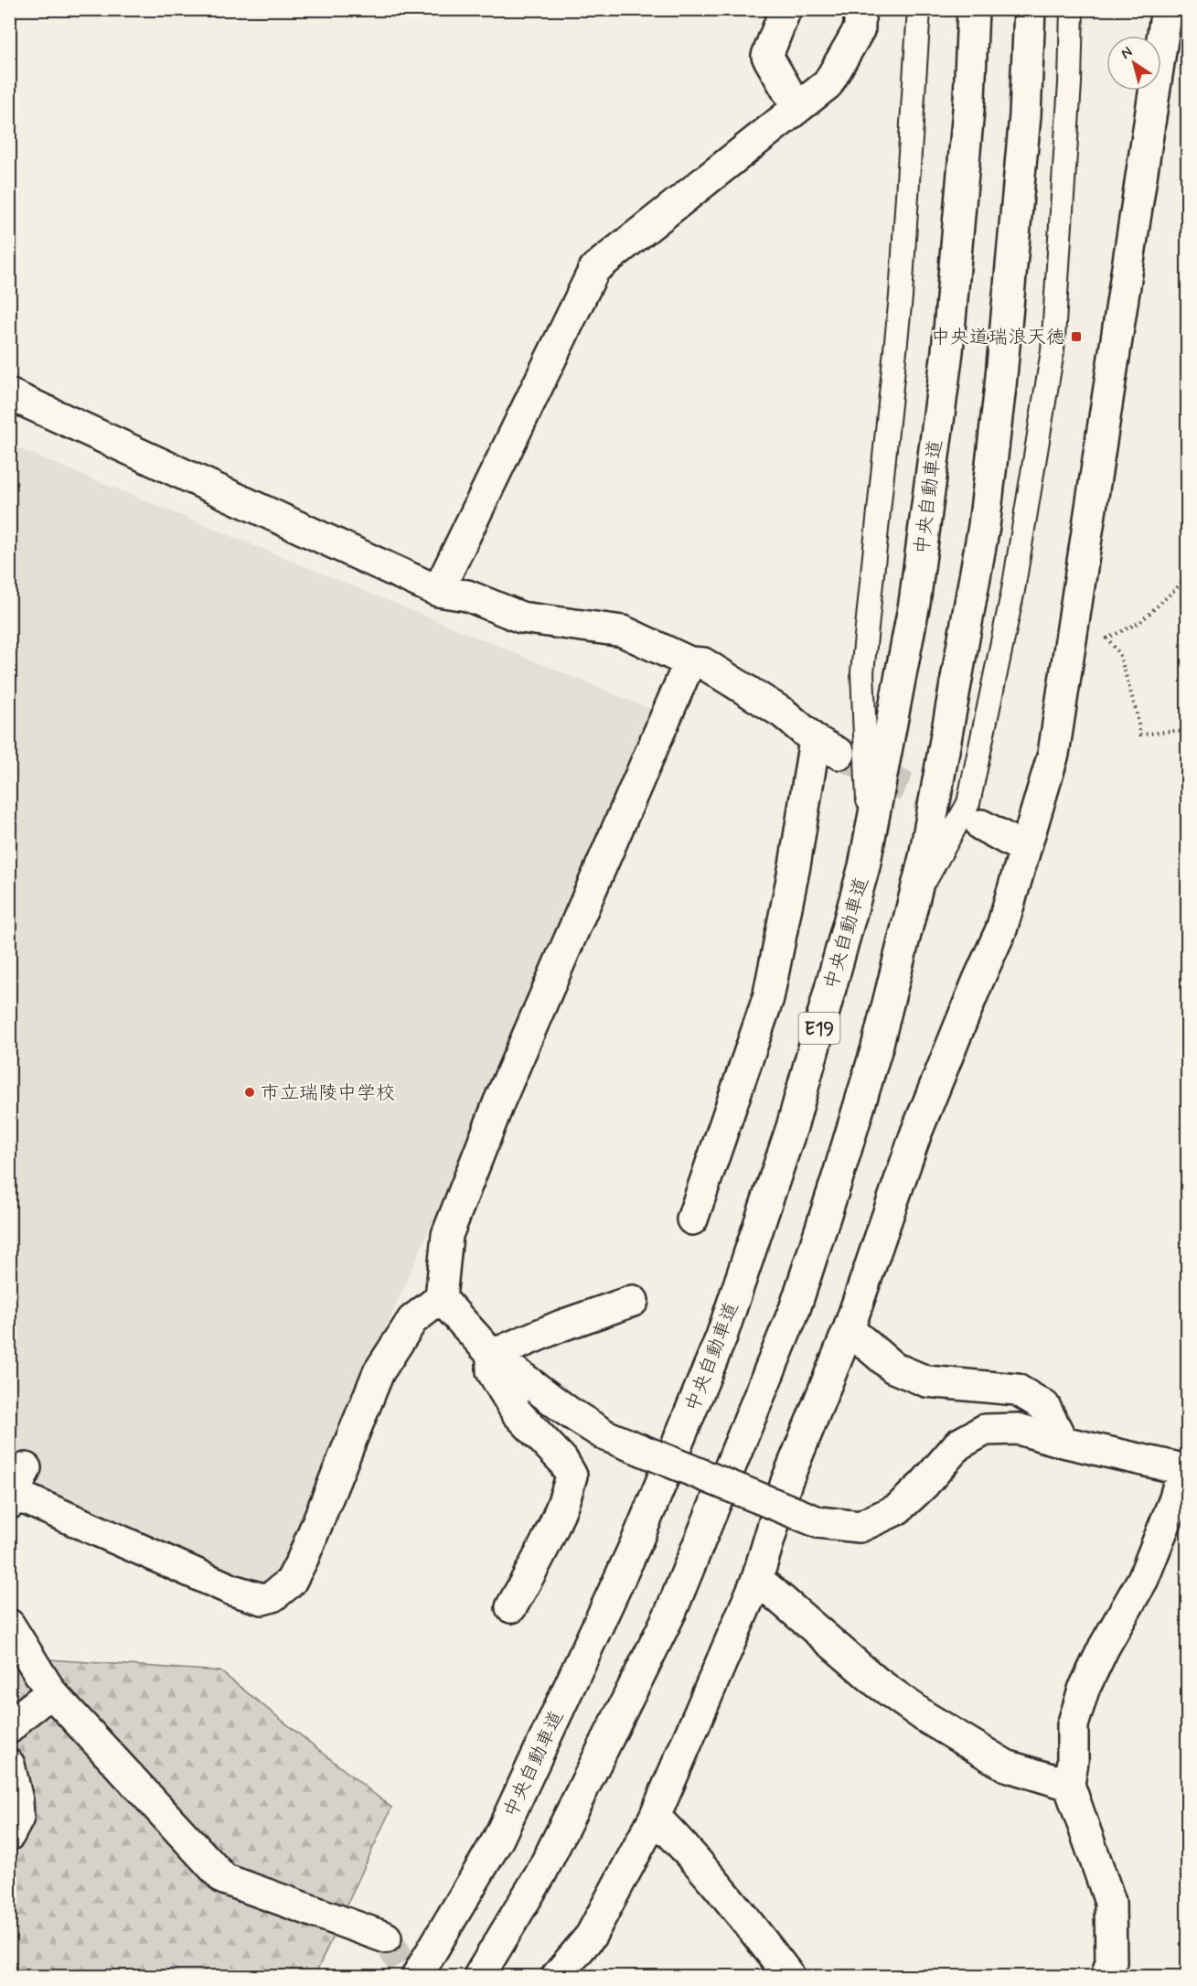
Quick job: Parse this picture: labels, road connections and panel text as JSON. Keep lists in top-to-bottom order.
{
  "streets": {
    "main road": ["中央自動車道", "E19"]
  },
  "places": {
    "transit": ["中央道瑞浪天徳"],
    "other": ["市立瑞陵中学校"]
  },
  "north": "top left"
}
